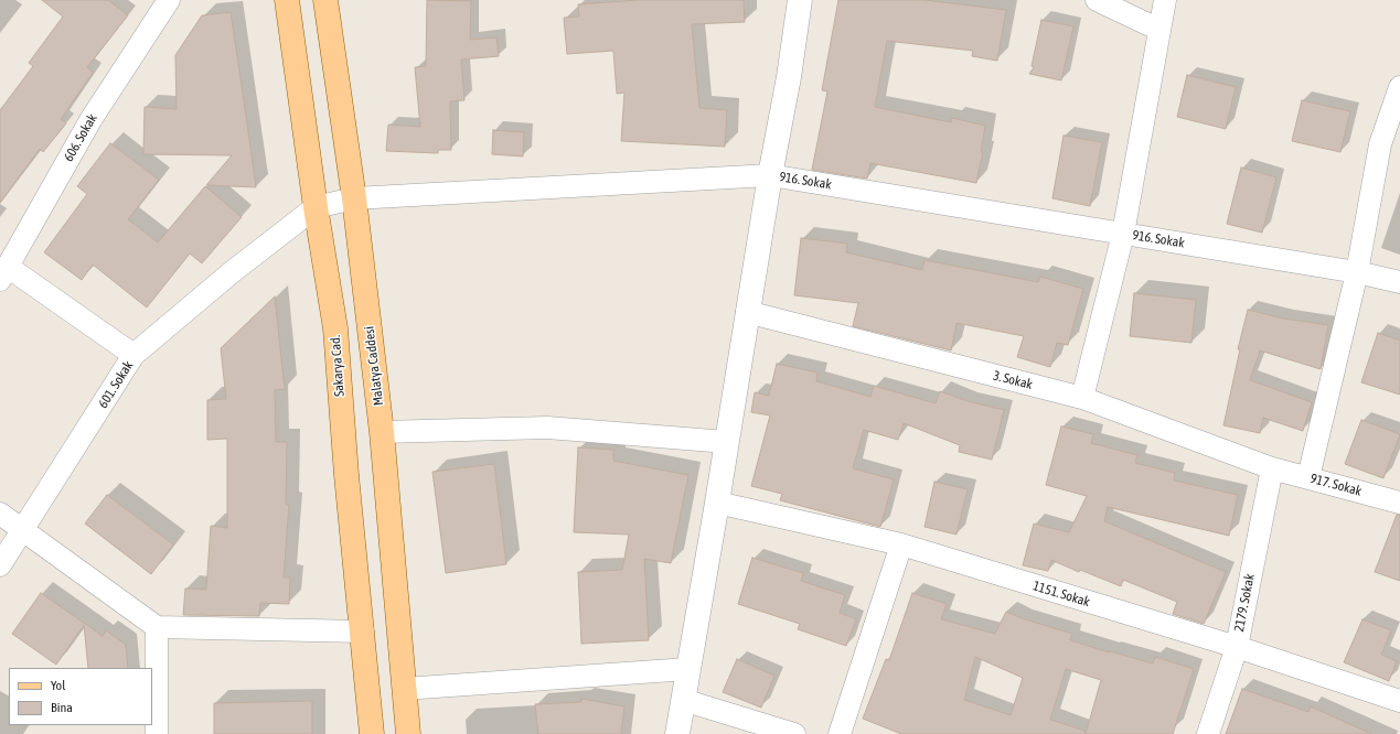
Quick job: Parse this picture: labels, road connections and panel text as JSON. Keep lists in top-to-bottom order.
{
  "streets": {
    "main road": ["Sakarya Cad.", "Malatya Caddesi"],
    "street": [
      "606. Sokak",
      "916. Sokak",
      "3. Sokak",
      "601. Sokak",
      "917. Sokak",
      "1151. Sokak",
      "2179. Sokak"
    ]
  },
  "crossings": [
    ["916. Sokak", "Sakarya Cad."],
    ["916. Sokak", "Malatya Caddesi"],
    ["916. Sokak", "601. Sokak"],
    ["Sakarya Cad.", "601. Sokak"],
    ["3. Sokak", "917. Sokak"],
    ["3. Sokak", "2179. Sokak"],
    ["917. Sokak", "2179. Sokak"],
    ["1151. Sokak", "2179. Sokak"]
  ],
  "legend": ["Yol", "Bina"]
}
